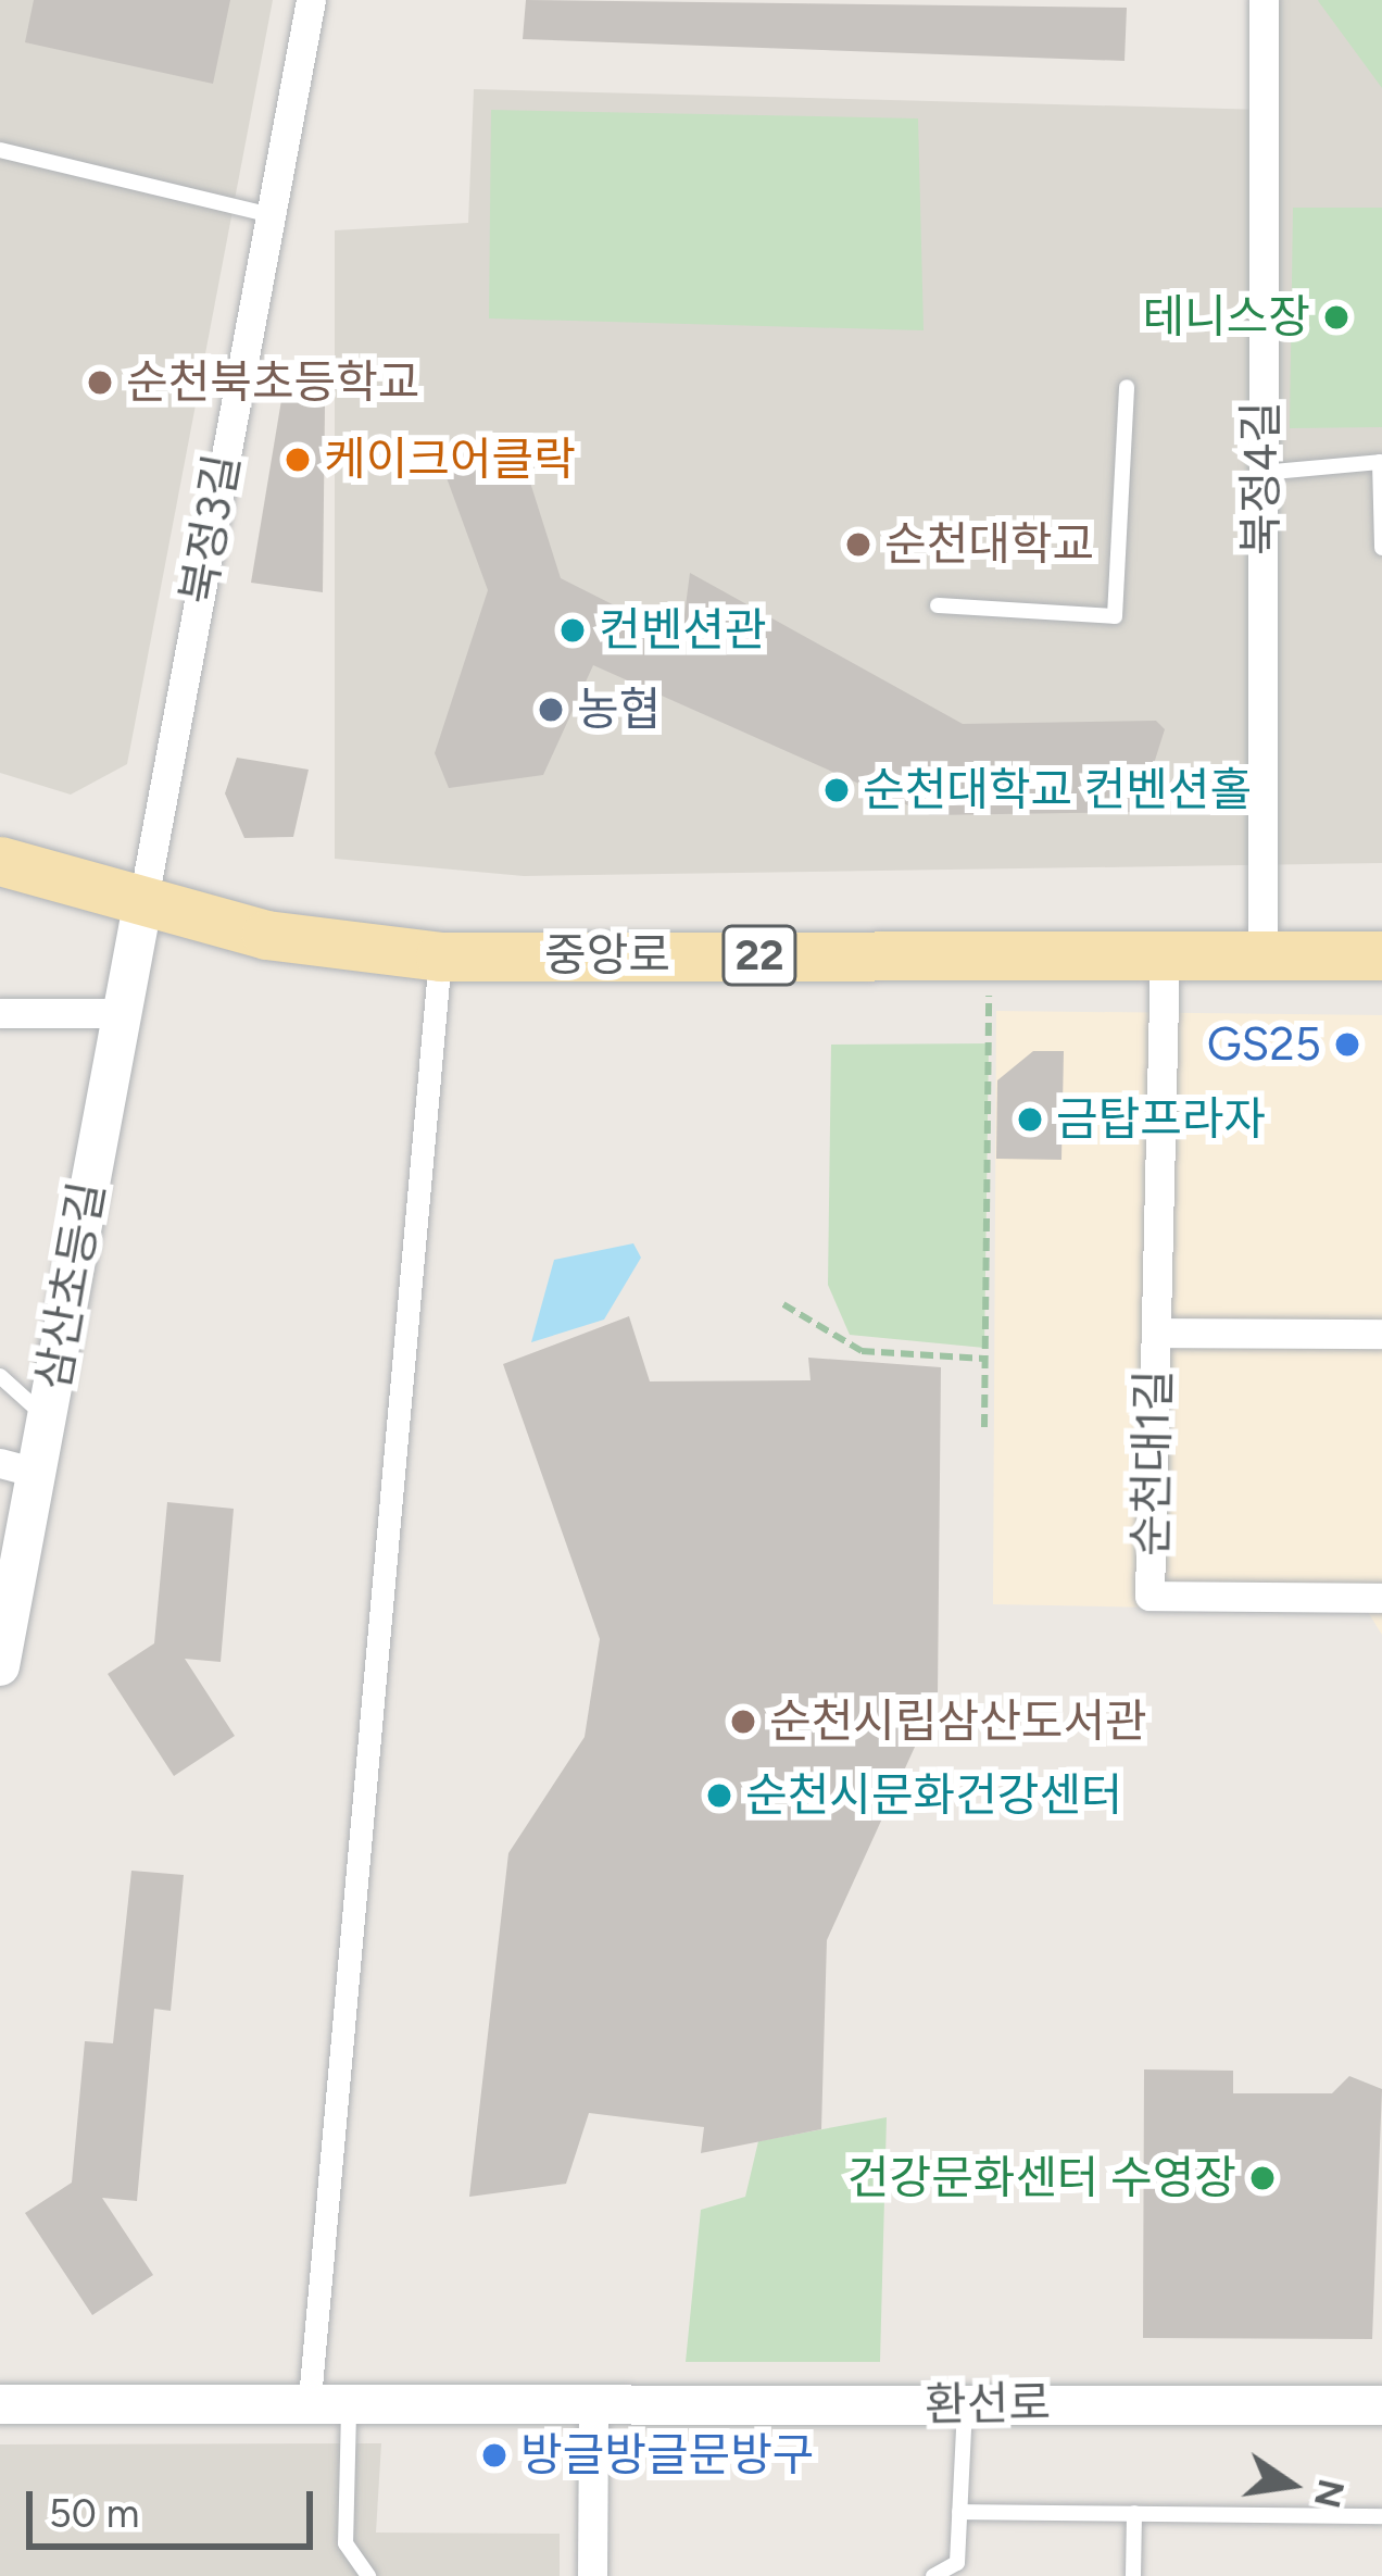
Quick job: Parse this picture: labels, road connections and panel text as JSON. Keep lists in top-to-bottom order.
{
  "streets": {
    "main road": ["중앙로", "22"],
    "street": [
      "북정4길",
      "북정3길",
      "삼산초등길",
      "순천대1길",
      "환선로"
    ]
  },
  "crossings": [
    ["북정4길", "중앙로"],
    ["북정3길", "중앙로"],
    ["북정3길", "삼산초등길"],
    ["중앙로", "삼산초등길"],
    ["중앙로", "순천대1길"]
  ],
  "places": [
    "테니스장",
    "순천북초등학교",
    "케이크어클락",
    "순천대학교",
    "컨벤션관",
    "농협",
    "순천대학교 컨벤션홀",
    "GS25",
    "금탑프라자",
    "순천시립삼산도서관",
    "순천시문화건강센터",
    "건강문화센터 수영장",
    "방글방글문방구"
  ],
  "scale_bar": "50 m",
  "north": "right"
}
